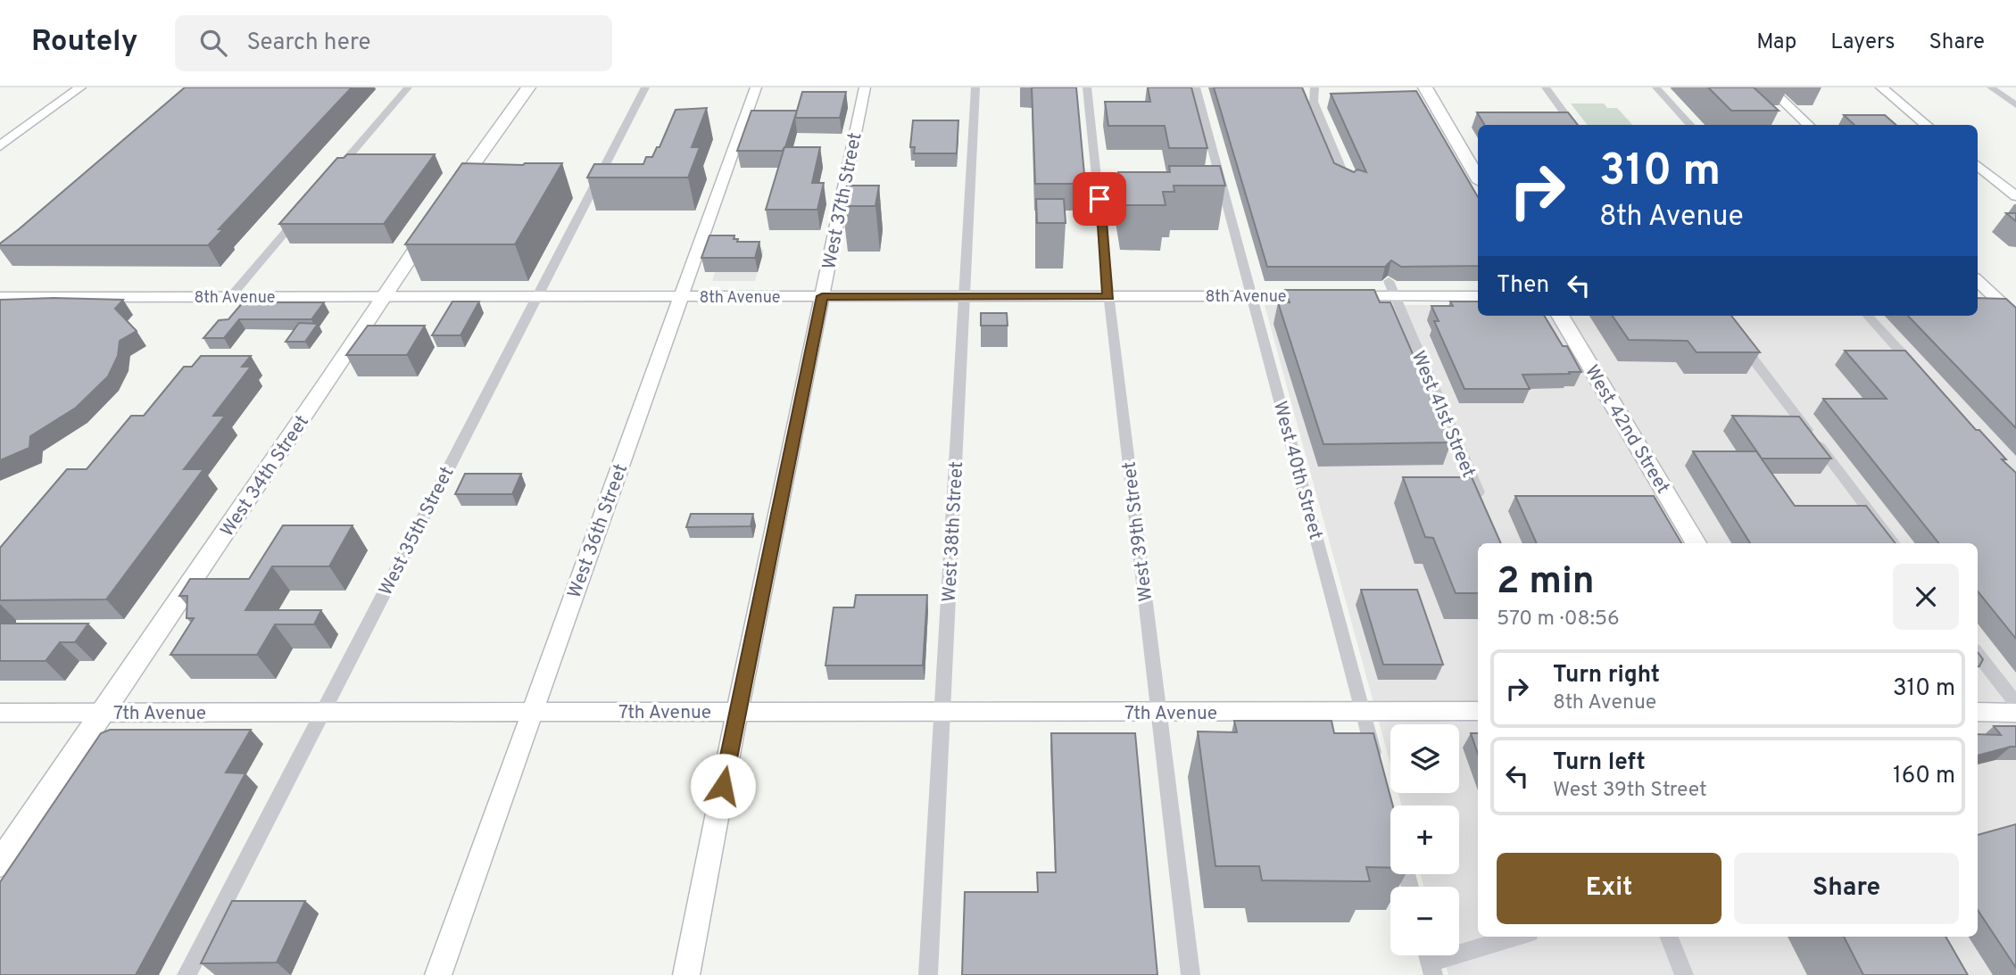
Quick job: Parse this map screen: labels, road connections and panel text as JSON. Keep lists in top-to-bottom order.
{
  "streets": {
    "main road": [
      "West 37th Street",
      "8th Avenue",
      "West 42nd Street",
      "West 34th Street",
      "West 36th Street",
      "7th Avenue"
    ],
    "street": [
      "West 41st Street",
      "West 40th Street",
      "West 35th Street",
      "West 38th Street",
      "West 39th Street"
    ]
  },
  "crossings": [
    ["West 37th Street", "8th Avenue"],
    ["West 37th Street", "7th Avenue"],
    ["8th Avenue", "West 41st Street"],
    ["8th Avenue", "West 40th Street"],
    ["8th Avenue", "West 34th Street"],
    ["8th Avenue", "West 35th Street"],
    ["8th Avenue", "West 36th Street"],
    ["8th Avenue", "West 38th Street"],
    ["8th Avenue", "West 39th Street"],
    ["West 40th Street", "7th Avenue"],
    ["West 34th Street", "7th Avenue"],
    ["West 35th Street", "7th Avenue"],
    ["West 36th Street", "7th Avenue"],
    ["West 38th Street", "7th Avenue"],
    ["West 39th Street", "7th Avenue"]
  ],
  "page": {
    "header": "Routely",
    "search": "Search here",
    "nav": ["Map", "Layers", "Share"],
    "turn": ["310 m", "8th Avenue"],
    "then": "Then",
    "heading": ["2 min", "570 m · 08:56"],
    "list": [
      {
        "name": "Turn right",
        "note": "8th Avenue",
        "value": "310 m"
      },
      {
        "name": "Turn left",
        "note": "West 39th Street",
        "value": "160 m"
      }
    ],
    "map_buttons": ["+", "−"],
    "buttons": ["Exit", "Share"]
  }
}
